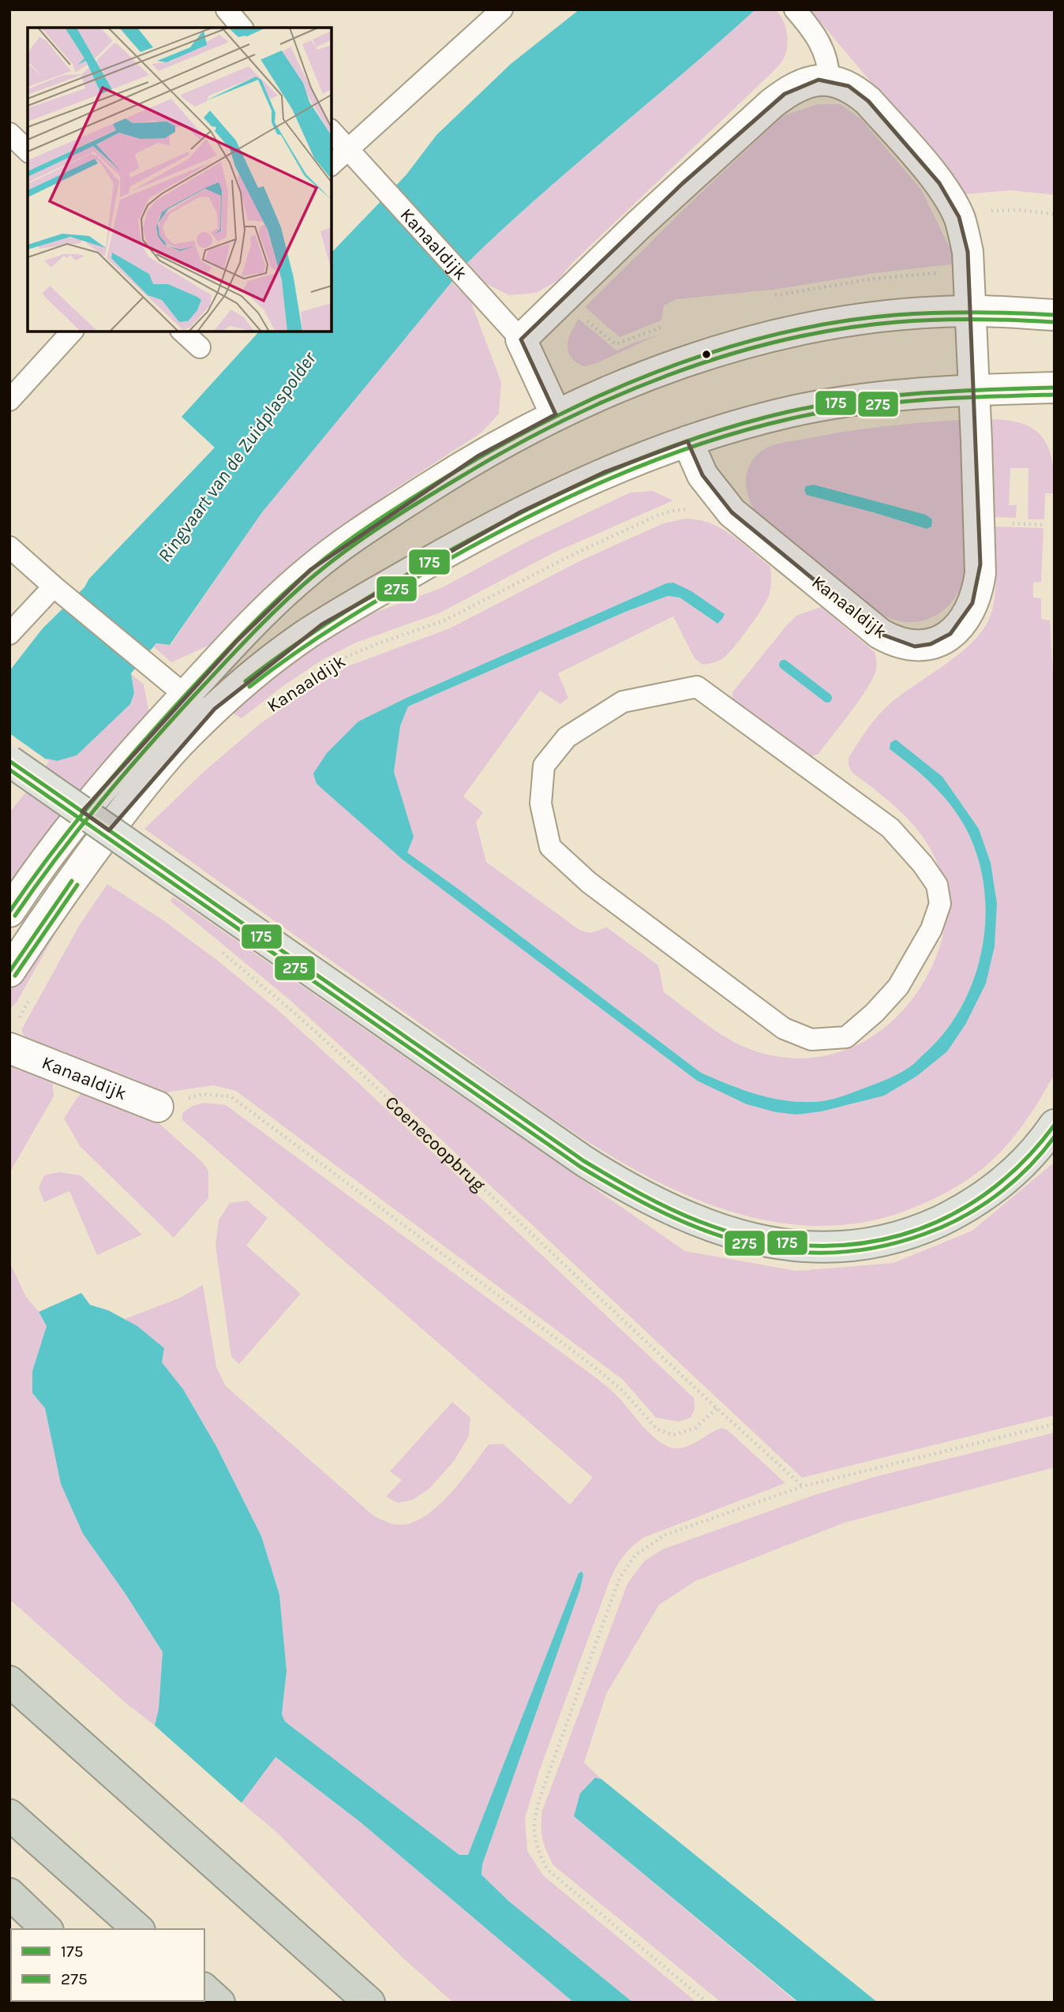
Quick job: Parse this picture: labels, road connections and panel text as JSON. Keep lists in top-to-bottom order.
{
  "streets": {
    "main road": ["Kanaaldijk"],
    "path": ["Coenecoopbrug"]
  },
  "water": ["Ringvaart van de Zuidplaspolder"],
  "lines": ["transit line 175", "transit line 275"],
  "legend": ["175", "275"]
}
